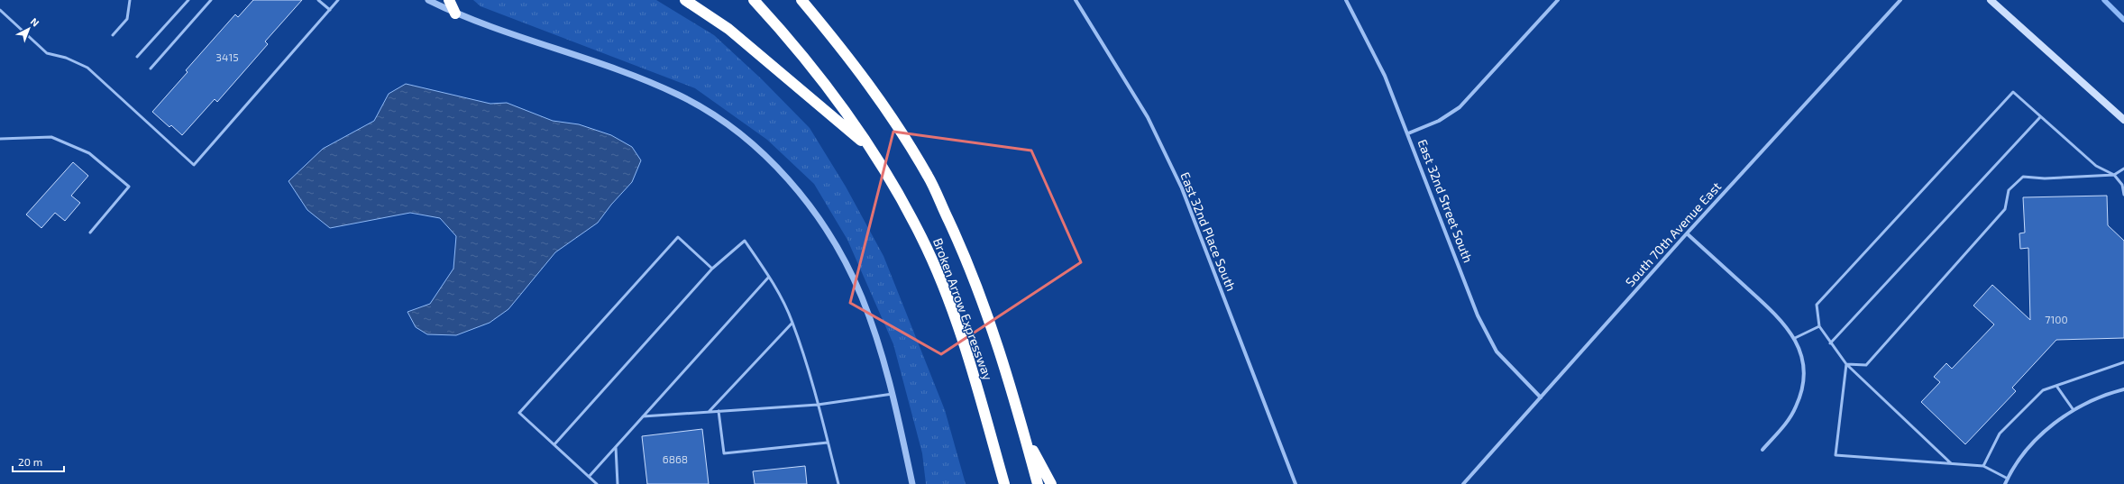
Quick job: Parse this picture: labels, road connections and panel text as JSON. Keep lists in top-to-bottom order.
{
  "streets": {
    "highway": ["Broken Arrow Expressway"],
    "street": ["East 32nd Street South", "East 32nd Place South", "South 70th Avenue East"]
  },
  "crossings": [
    ["East 32nd Street South", "South 70th Avenue East"]
  ],
  "house_numbers": ["3415", "7100", "6868"],
  "scale_bar": "20 m",
  "north": "top right"
}
